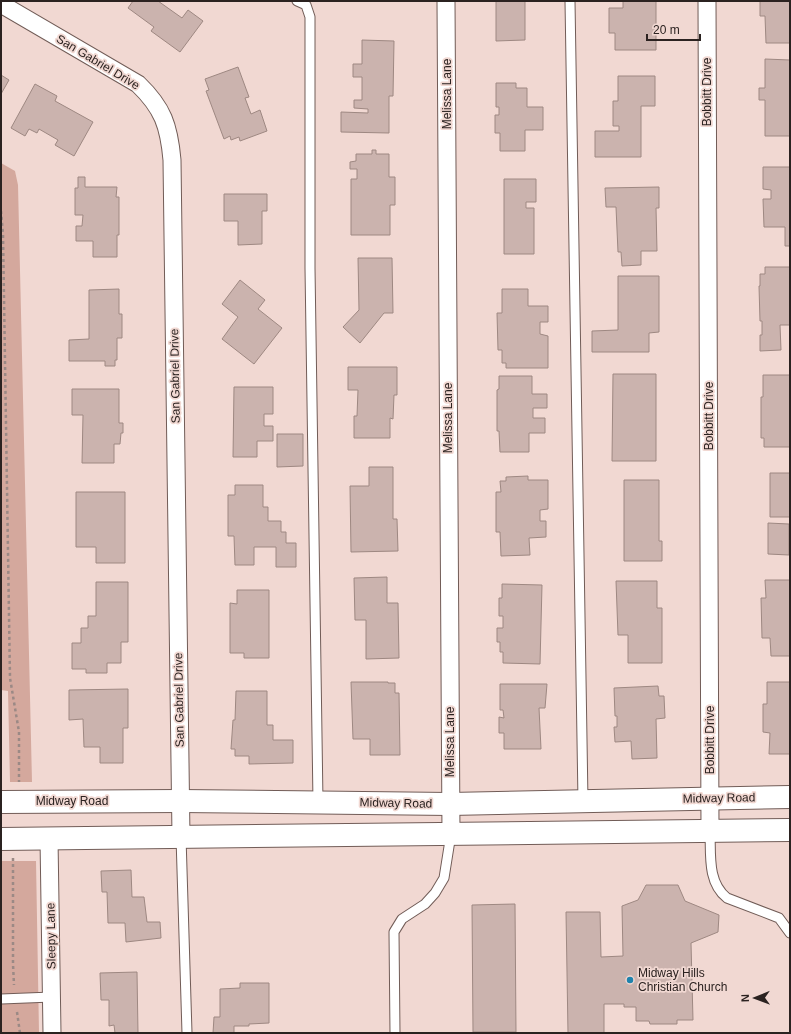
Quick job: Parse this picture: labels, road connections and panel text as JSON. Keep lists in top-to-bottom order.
{
  "streets": {
    "main road": ["Midway Road"],
    "street": [
      "San Gabriel Drive",
      "Bobbitt Drive",
      "Melissa Lane",
      "Sleepy Lane"
    ]
  },
  "crossings": [
    ["San Gabriel Drive", "Midway Road"],
    ["Bobbitt Drive", "Midway Road"],
    ["Melissa Lane", "Midway Road"]
  ],
  "places": ["Midway Hills Christian Church"],
  "scale_bar": "20 m",
  "north": "left"
}
